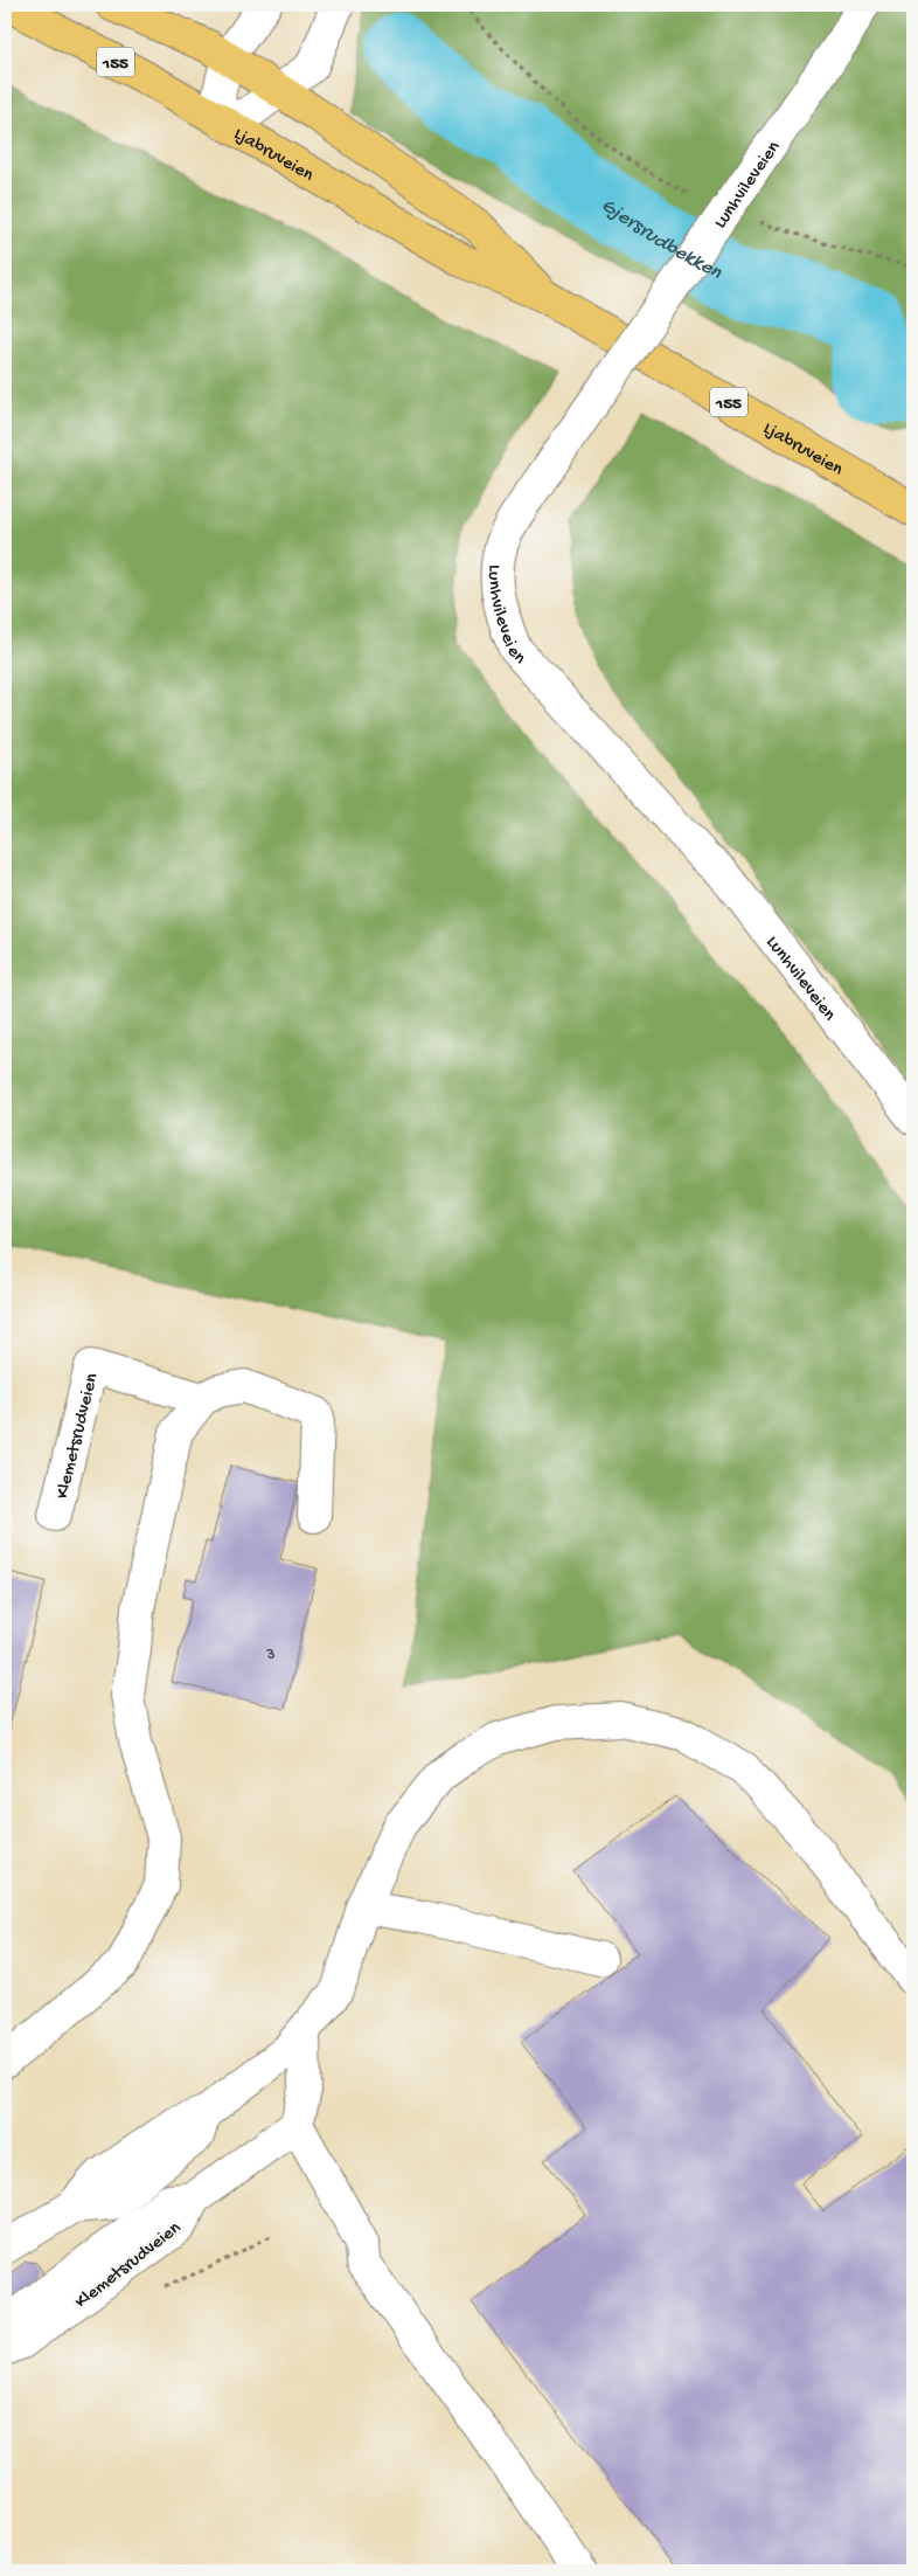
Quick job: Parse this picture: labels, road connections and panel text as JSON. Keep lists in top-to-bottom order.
{
  "streets": {
    "main road": ["155", "Ljabruveien"],
    "street": ["Lunhvileveien", "Klemetsrudveien"]
  },
  "water": ["Gjersrudbekken"],
  "house_numbers": ["3"]
}
